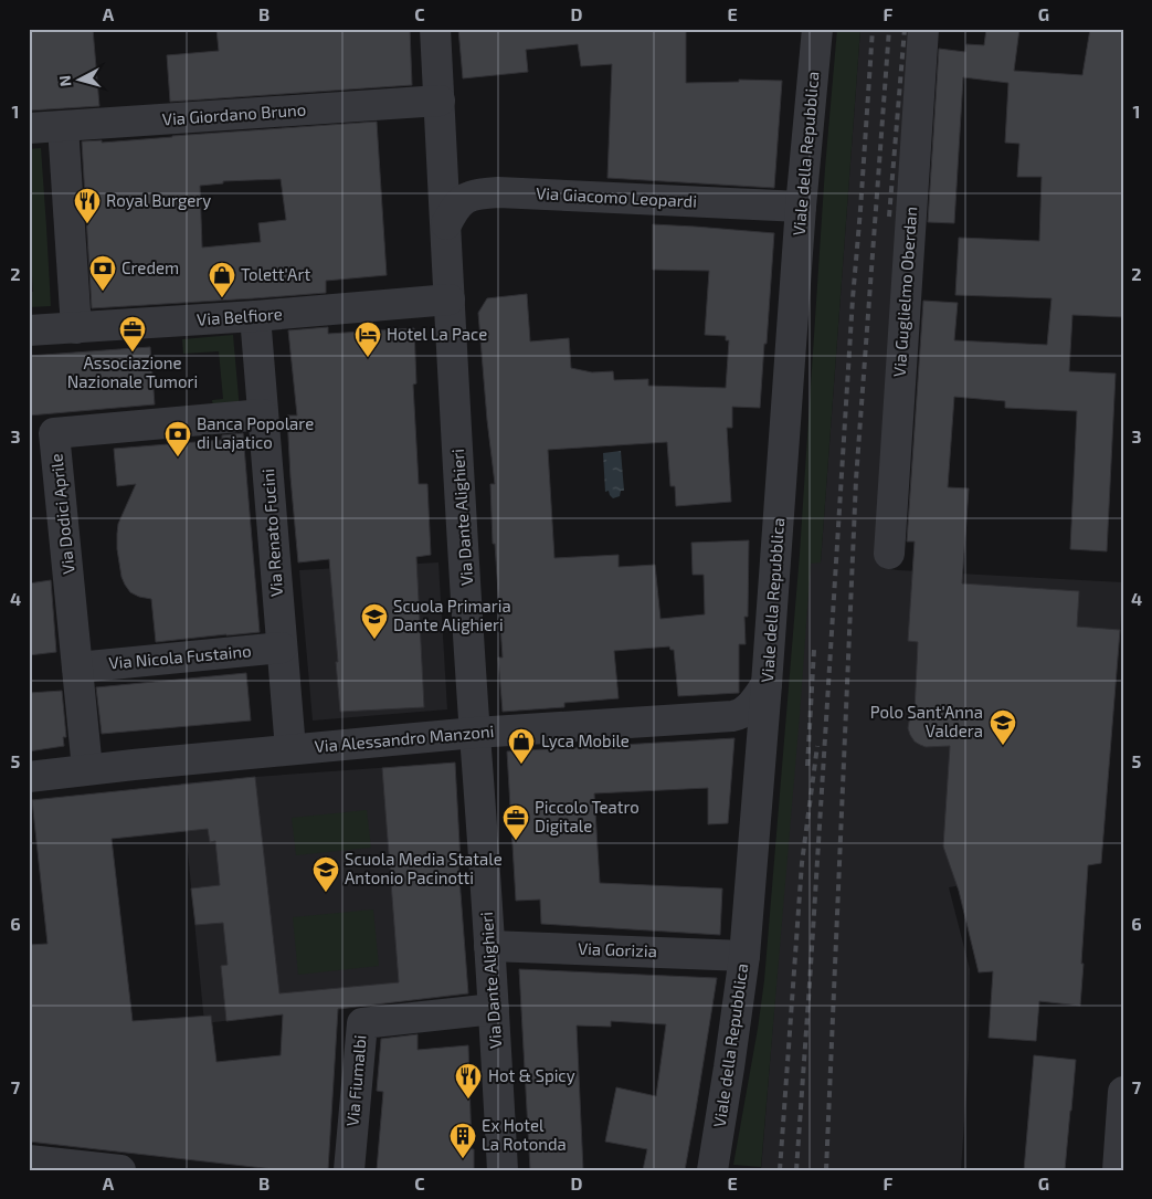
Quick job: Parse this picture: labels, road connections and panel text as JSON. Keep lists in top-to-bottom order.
{
  "streets": {
    "street": [
      "Via Giordano Bruno",
      "Viale della Repubblica",
      "Via Giacomo Leopardi",
      "Via Guglielmo Oberdan",
      "Via Belfiore",
      "Via Dodici Aprile",
      "Via Dante Alighieri",
      "Via Renato Fucini",
      "Via Nicola Fustaino",
      "Via Alessandro Manzoni",
      "Via Gorizia",
      "Via Fiumalbi"
    ]
  },
  "crossings": [
    ["Via Giordano Bruno", "Via Dante Alighieri"],
    ["Viale della Repubblica", "Via Giacomo Leopardi"],
    ["Viale della Repubblica", "Via Alessandro Manzoni"],
    ["Viale della Repubblica", "Via Gorizia"],
    ["Via Giacomo Leopardi", "Via Dante Alighieri"],
    ["Via Belfiore", "Via Dante Alighieri"],
    ["Via Belfiore", "Via Renato Fucini"],
    ["Via Dodici Aprile", "Via Renato Fucini"],
    ["Via Dodici Aprile", "Via Nicola Fustaino"],
    ["Via Dodici Aprile", "Via Alessandro Manzoni"],
    ["Via Dante Alighieri", "Via Alessandro Manzoni"],
    ["Via Dante Alighieri", "Via Gorizia"],
    ["Via Dante Alighieri", "Via Fiumalbi"],
    ["Via Renato Fucini", "Via Nicola Fustaino"],
    ["Via Renato Fucini", "Via Alessandro Manzoni"]
  ],
  "places": {
    "restaurant": ["Royal Burgery", "Hot & Spicy"],
    "bank": ["Credem", "Banca Popolare di Lajatico"],
    "shop": ["Tolett'Art", "Lyca Mobile"],
    "office": ["Associazione Nazionale Tumori", "Piccolo Teatro Digitale"],
    "hotel": ["Hotel La Pace"],
    "school or university": ["Scuola Primaria Dante Alighieri", "Polo Sant'Anna Valdera", "Scuola Media Statale Antonio Pacinotti"],
    "building": ["Ex Hotel La Rotonda"]
  },
  "north": "left",
  "grid": {
    "columns": [
      "A",
      "B",
      "C",
      "D",
      "E",
      "F",
      "G"
    ],
    "rows": [
      "1",
      "2",
      "3",
      "4",
      "5",
      "6",
      "7"
    ]
  }
}
